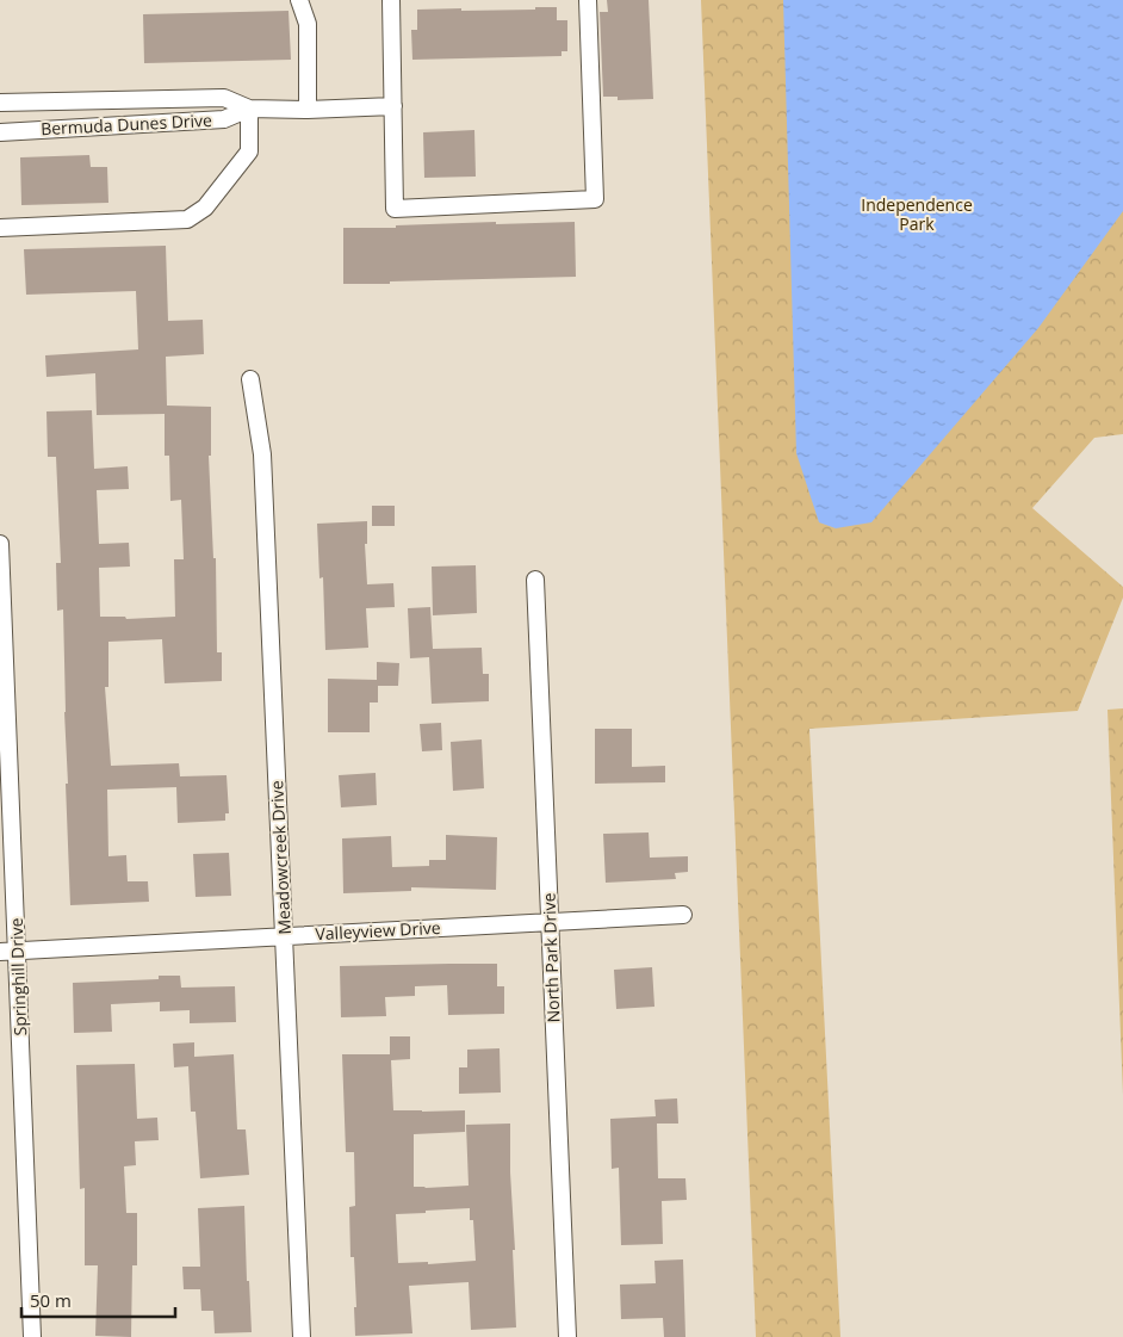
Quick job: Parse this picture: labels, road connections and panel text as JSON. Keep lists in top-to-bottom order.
{
  "streets": {
    "street": [
      "Bermuda Dunes Drive",
      "Meadowcreek Drive",
      "Valleyview Drive",
      "North Park Drive",
      "Springhill Drive"
    ]
  },
  "crossings": [
    ["Meadowcreek Drive", "Valleyview Drive"],
    ["Valleyview Drive", "North Park Drive"],
    ["Valleyview Drive", "Springhill Drive"]
  ],
  "parks": ["Independence Park"],
  "scale_bar": "50 m"
}
